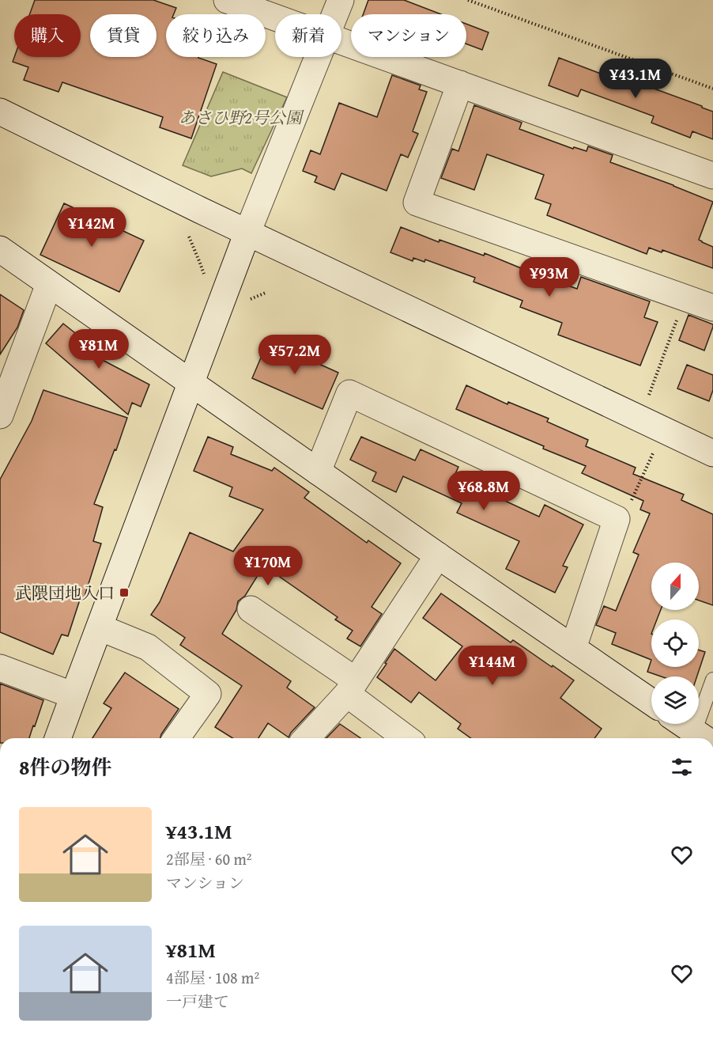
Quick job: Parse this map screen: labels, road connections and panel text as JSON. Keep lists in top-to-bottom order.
{
  "parks": ["あさひ野2号公園"],
  "places": {
    "transit": ["武隈団地入口"]
  },
  "north": "top",
  "page": {
    "chip": [
      "購入",
      "賃貸",
      "絞り込み",
      "新着",
      "マンション"
    ],
    "price": [
      "¥43.1M",
      "¥142M",
      "¥93M",
      "¥81M",
      "¥57.2M",
      "¥68.8M",
      "¥170M",
      "¥144M"
    ],
    "heading": "8件の物件",
    "list": [
      {
        "name": "¥43.1M",
        "note": "2部屋 · 60 m² · マンション"
      },
      {
        "name": "¥81M",
        "note": "4部屋 · 108 m² · 一戸建て"
      }
    ]
  }
}
